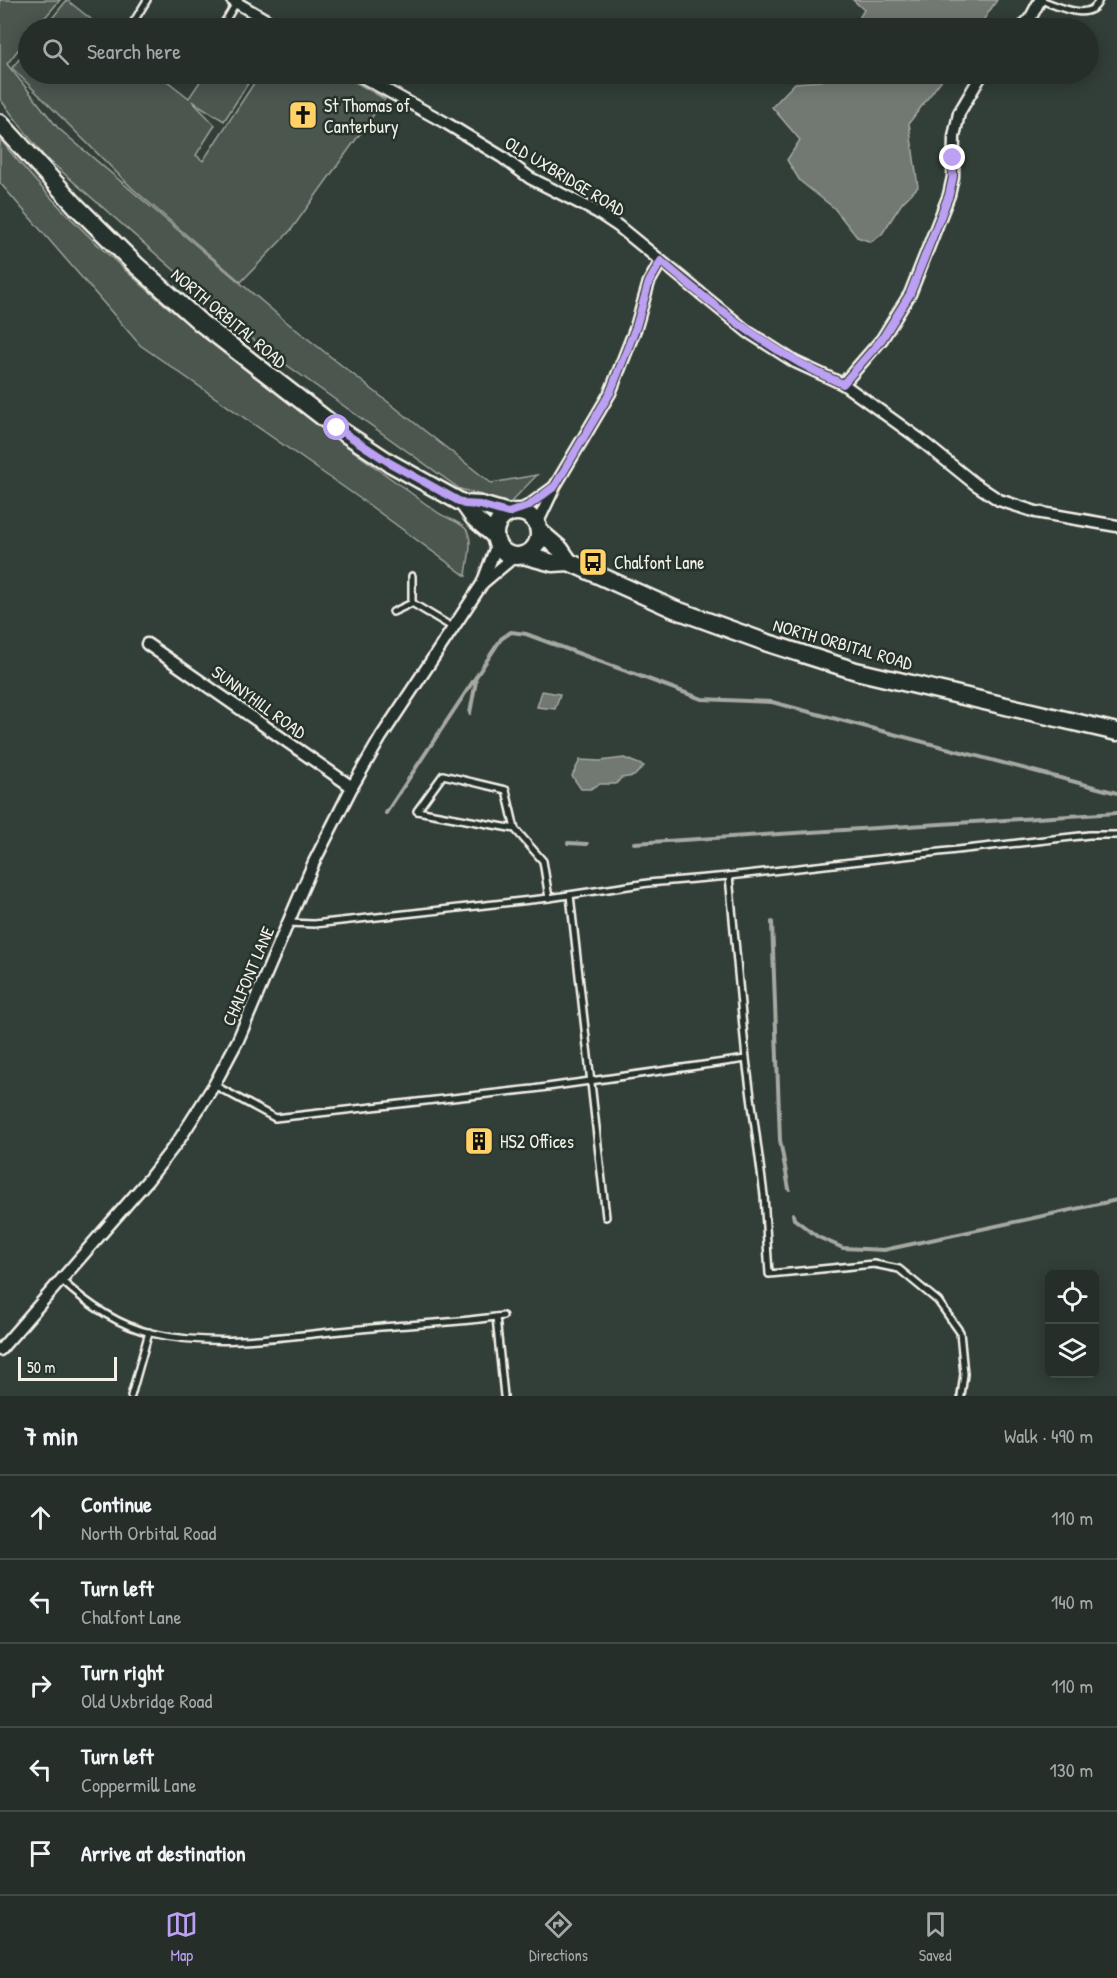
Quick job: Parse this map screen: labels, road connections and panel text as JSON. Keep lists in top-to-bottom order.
{
  "streets": {
    "main road": ["NORTH ORBITAL ROAD"],
    "street": ["OLD UXBRIDGE ROAD", "SUNNYHILL ROAD", "CHALFONT LANE"]
  },
  "crossings": [
    ["NORTH ORBITAL ROAD", "CHALFONT LANE"],
    ["SUNNYHILL ROAD", "CHALFONT LANE"]
  ],
  "places": {
    "church": ["St Thomas of Canterbury"],
    "bus stop": ["Chalfont Lane"],
    "building": ["HS2 Offices"]
  },
  "scale_bar": "50 m",
  "page": {
    "search": "Search here",
    "scale": "50 m",
    "heading": ["7 min", "Walk · 490 m"],
    "list": [
      ["Continue", "North Orbital Road", "110 m"],
      ["Turn left", "Chalfont Lane", "140 m"],
      ["Turn right", "Old Uxbridge Road", "110 m"],
      ["Turn left", "Coppermill Lane", "130 m"],
      "Arrive at destination"
    ],
    "nav": ["Map", "Directions", "Saved"]
  }
}
